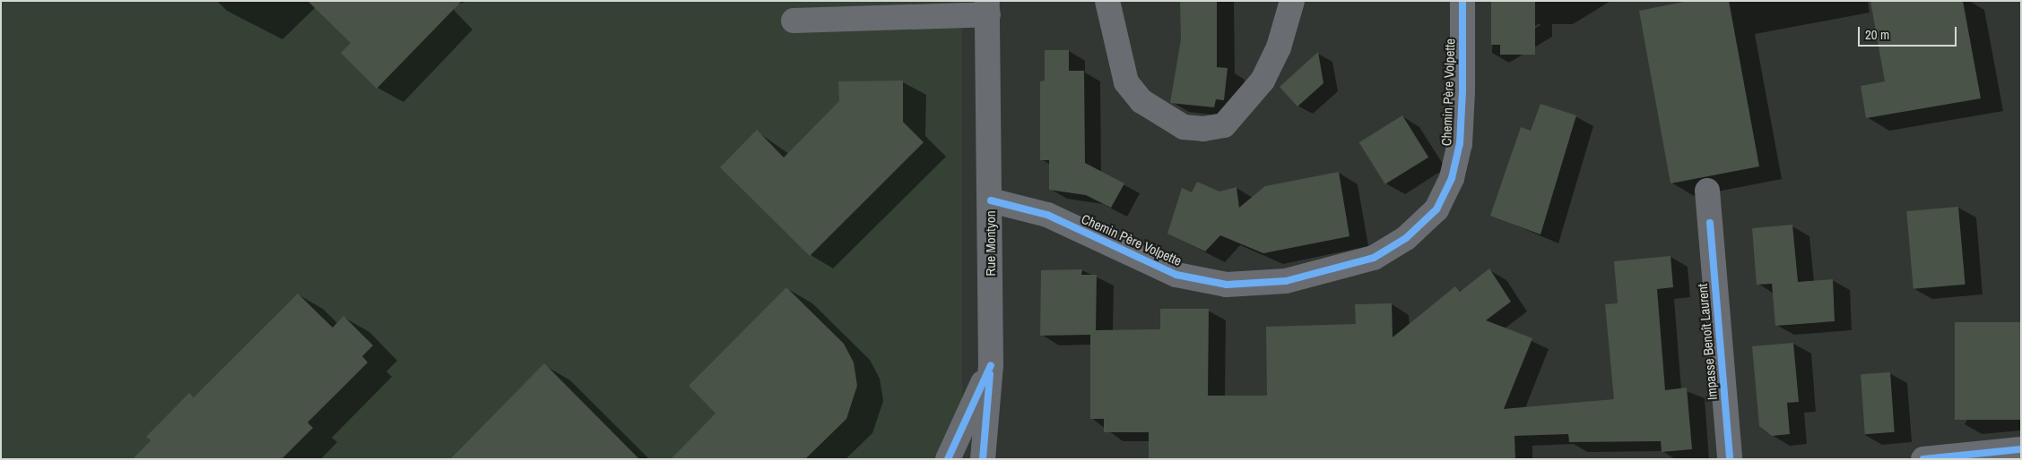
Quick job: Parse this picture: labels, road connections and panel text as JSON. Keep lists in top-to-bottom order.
{
  "streets": {
    "street": ["Chemin Père Volpette", "Rue Montyon", "Impasse Benoît Laurent"]
  },
  "crossings": [
    ["Chemin Père Volpette", "Rue Montyon"]
  ],
  "scale_bar": "20 m"
}
